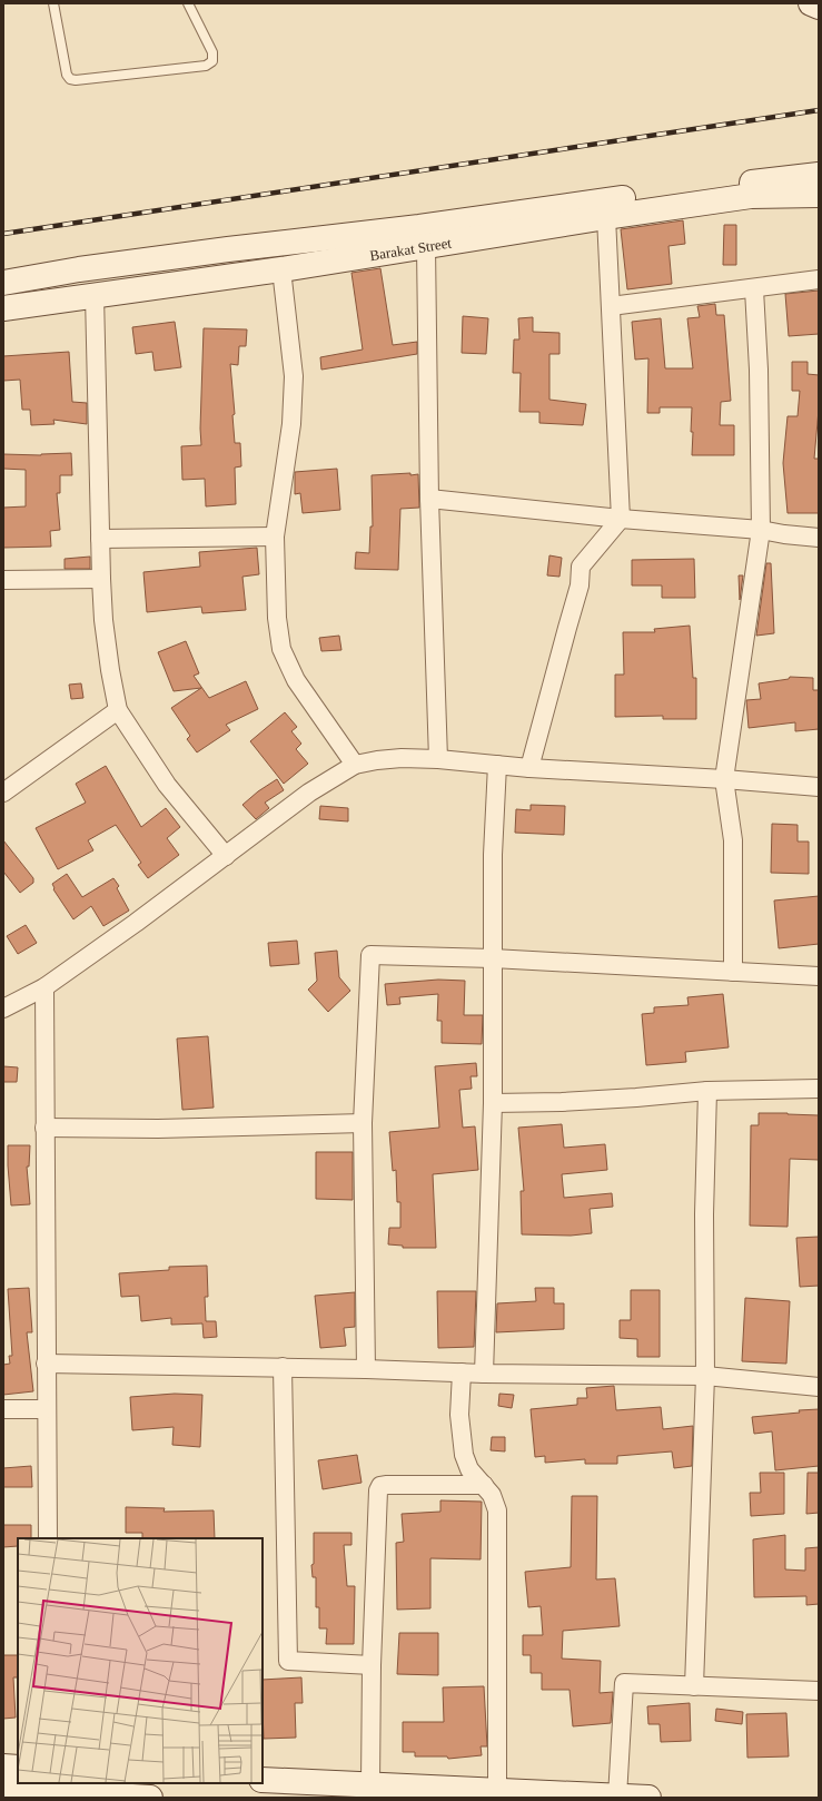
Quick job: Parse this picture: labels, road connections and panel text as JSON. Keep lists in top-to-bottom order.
{
  "streets": {
    "main road": ["Barakat Street"]
  }
}
